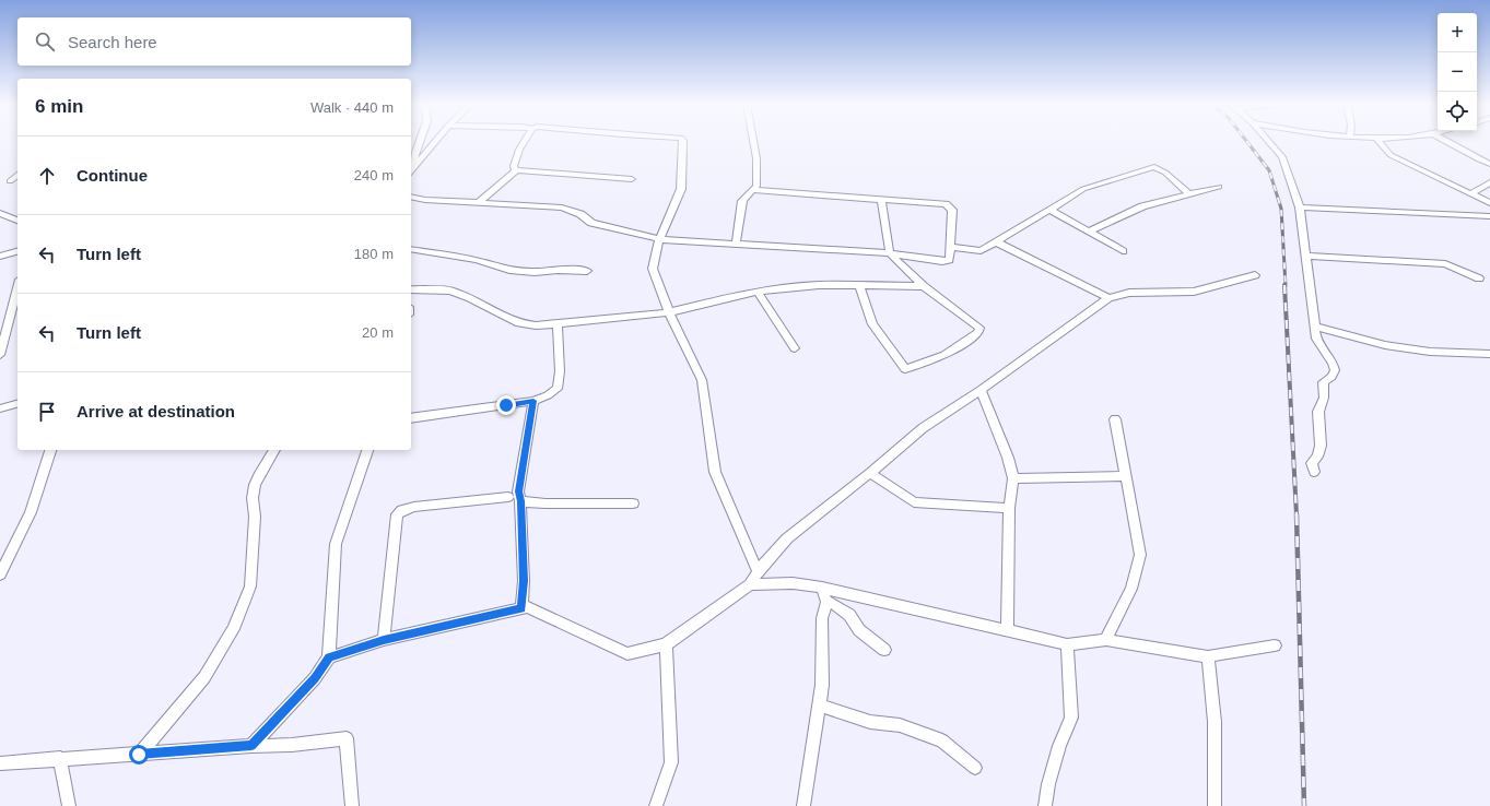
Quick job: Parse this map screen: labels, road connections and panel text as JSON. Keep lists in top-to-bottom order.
{
  "page": {
    "map_buttons": ["+", "−"],
    "search": "Search here",
    "heading": ["6 min", "Walk · 440 m"],
    "list": [
      ["Continue", "240 m"],
      ["Turn left", "180 m"],
      ["Turn left", "20 m"],
      "Arrive at destination"
    ]
  }
}
